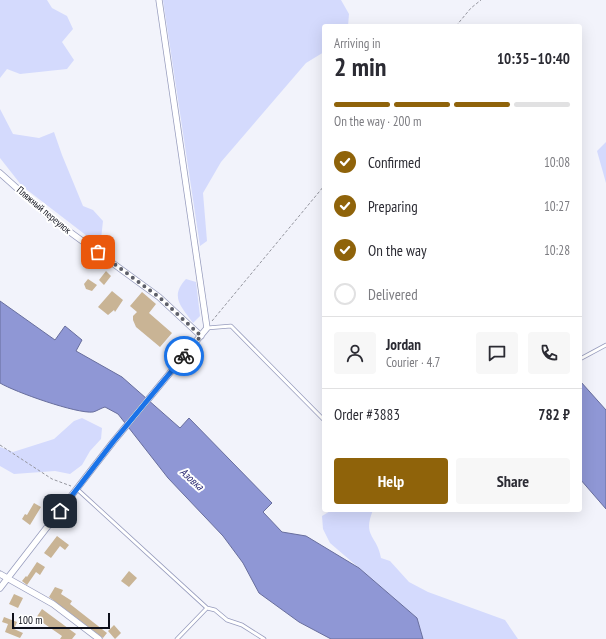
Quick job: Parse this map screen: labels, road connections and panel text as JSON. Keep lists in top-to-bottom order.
{
  "streets": {
    "street": ["Пляжный переулок"]
  },
  "water": ["Азовка"],
  "scale_bar": "100 m",
  "page": {
    "heading": ["2 min", "Arriving in", "10:35–10:40"],
    "panel": [
      "Jordan",
      "Courier · 4.7",
      "Order #3883",
      "782 ₽"
    ],
    "bar": "On the way · 200 m",
    "list": [
      ["Confirmed", "10:08"],
      ["Preparing", "10:27"],
      ["On the way", "10:28"],
      "Delivered"
    ],
    "buttons": ["Help", "Share"],
    "scale": "100 m"
  }
}
